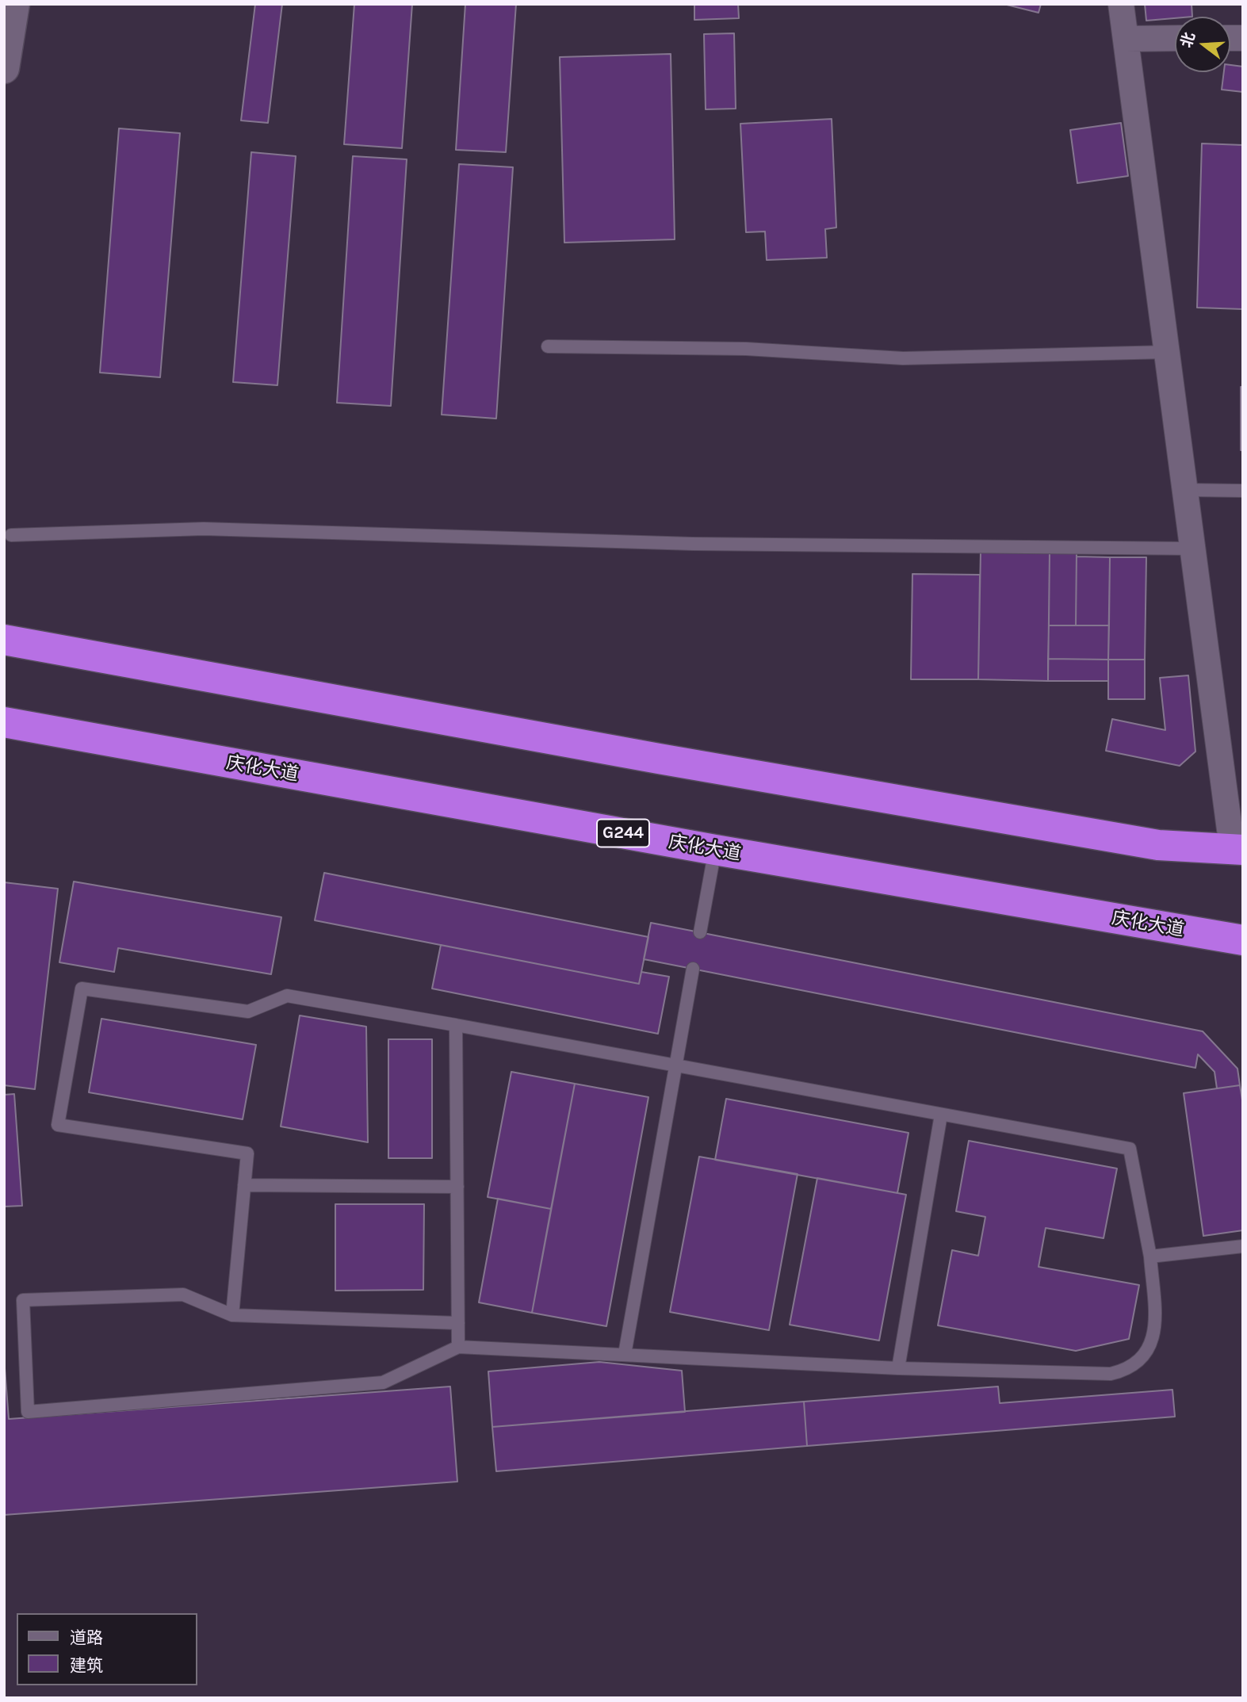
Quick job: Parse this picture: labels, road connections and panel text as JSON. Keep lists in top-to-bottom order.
{
  "streets": {
    "highway": ["庆化大道", "G244"]
  },
  "legend": ["道路", "建筑"],
  "north": "left"
}
